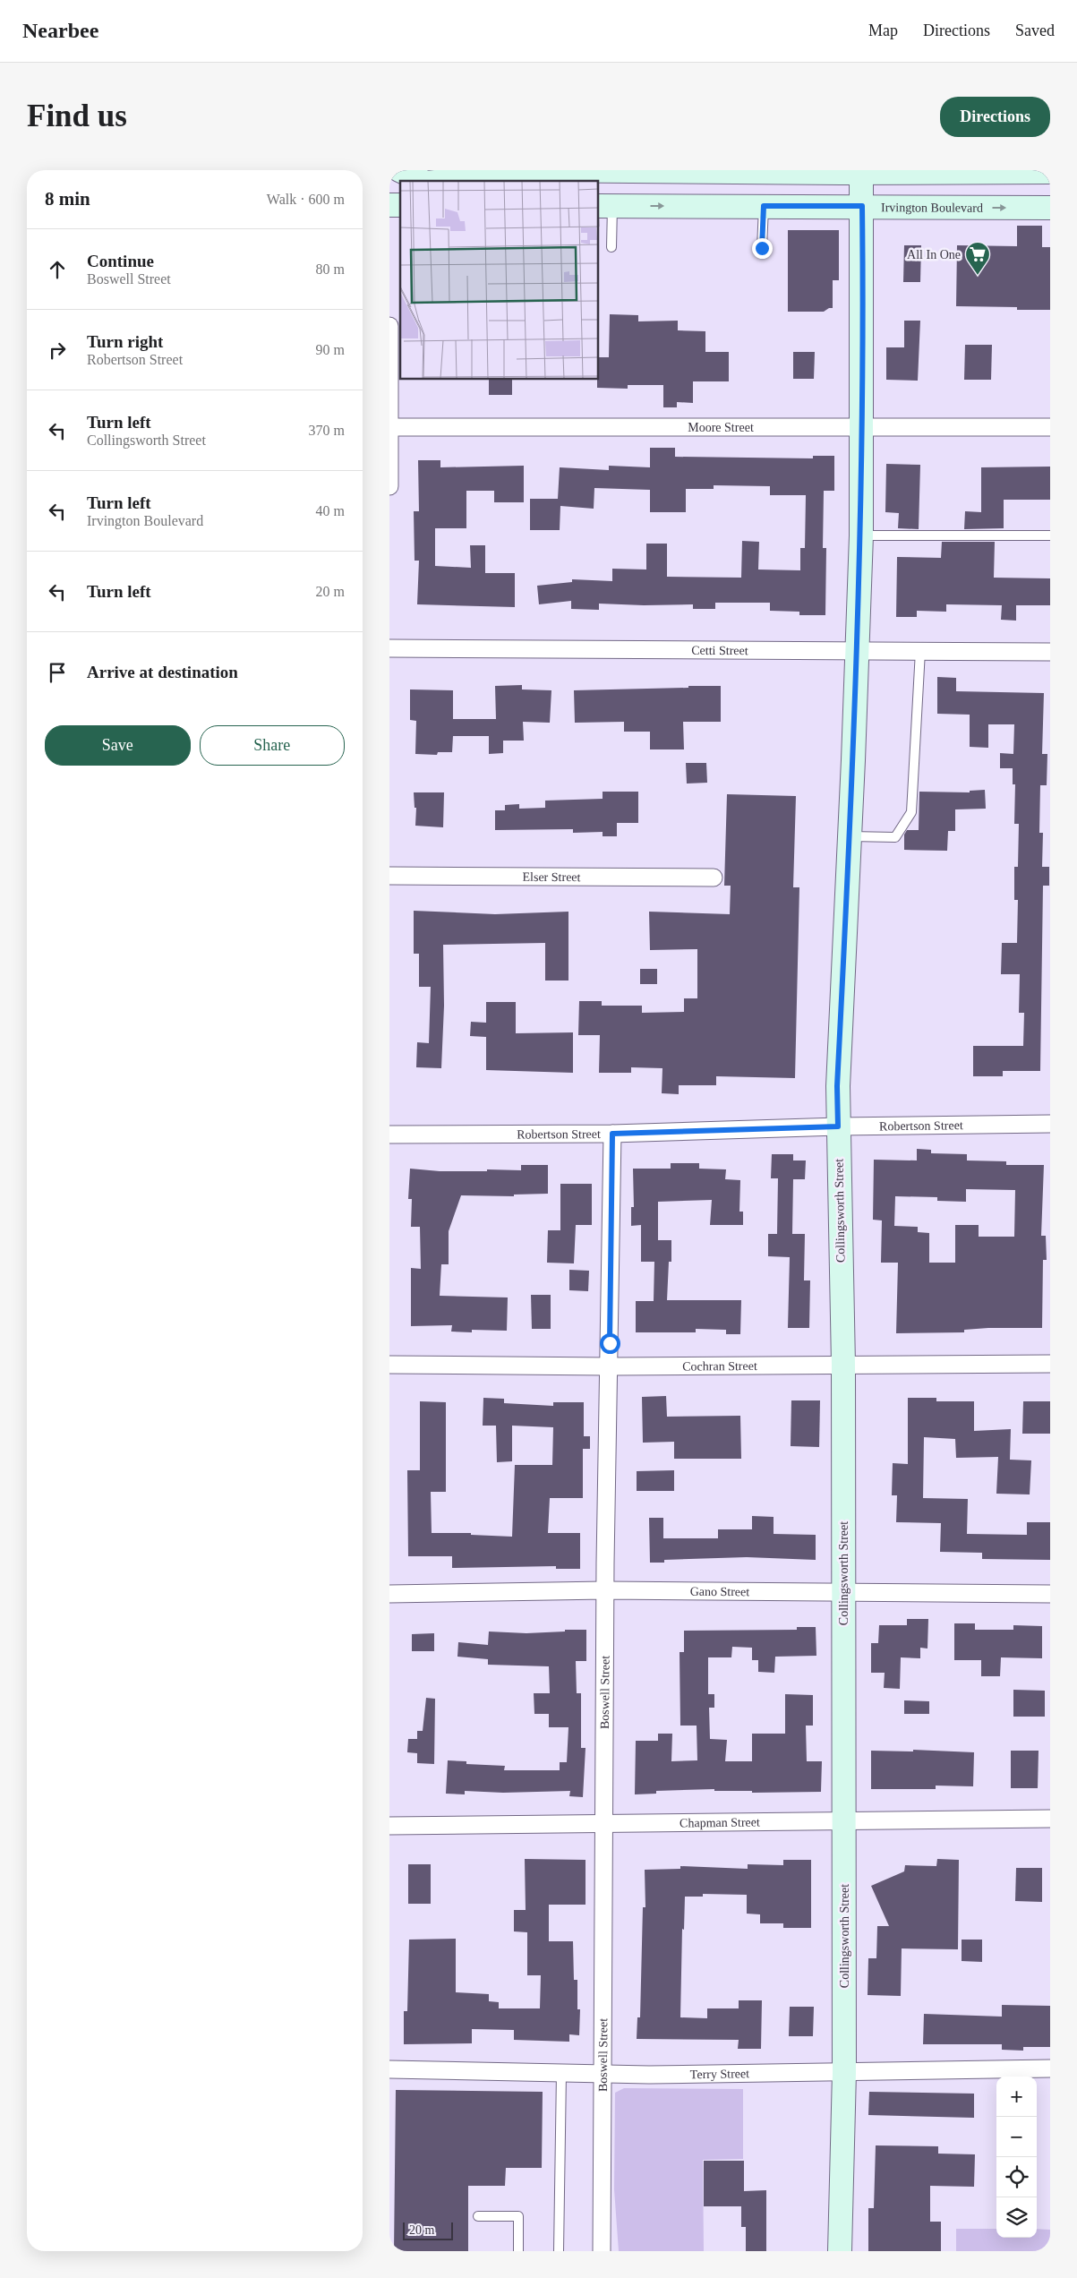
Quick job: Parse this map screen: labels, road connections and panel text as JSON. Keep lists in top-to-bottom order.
{
  "streets": {
    "main road": ["Irvington Boulevard", "Collingsworth Street"],
    "street": [
      "Moore Street",
      "Cetti Street",
      "Elser Street",
      "Robertson Street",
      "Cochran Street",
      "Gano Street",
      "Boswell Street",
      "Chapman Street",
      "Terry Street"
    ]
  },
  "crossings": [
    ["Irvington Boulevard", "Collingsworth Street"],
    ["Moore Street", "Collingsworth Street"],
    ["Cetti Street", "Collingsworth Street"],
    ["Robertson Street", "Collingsworth Street"],
    ["Robertson Street", "Boswell Street"],
    ["Collingsworth Street", "Cochran Street"],
    ["Collingsworth Street", "Gano Street"],
    ["Collingsworth Street", "Chapman Street"],
    ["Collingsworth Street", "Terry Street"],
    ["Cochran Street", "Boswell Street"],
    ["Gano Street", "Boswell Street"],
    ["Boswell Street", "Chapman Street"],
    ["Boswell Street", "Terry Street"]
  ],
  "places": {
    "supermarket": ["All In One"]
  },
  "scale_bar": "20 m",
  "page": {
    "header": "Nearbee",
    "nav": ["Map", "Directions", "Saved"],
    "buttons": [
      "Directions",
      ["Save", "Share"]
    ],
    "title": "Find us",
    "heading": ["8 min", "Walk · 600 m"],
    "list": [
      ["Continue", "Boswell Street", "80 m"],
      ["Turn right", "Robertson Street", "90 m"],
      ["Turn left", "Collingsworth Street", "370 m"],
      ["Turn left", "Irvington Boulevard", "40 m"],
      ["Turn left", "20 m"],
      "Arrive at destination"
    ],
    "map_buttons": ["+", "−"],
    "scale": "20 m"
  }
}
